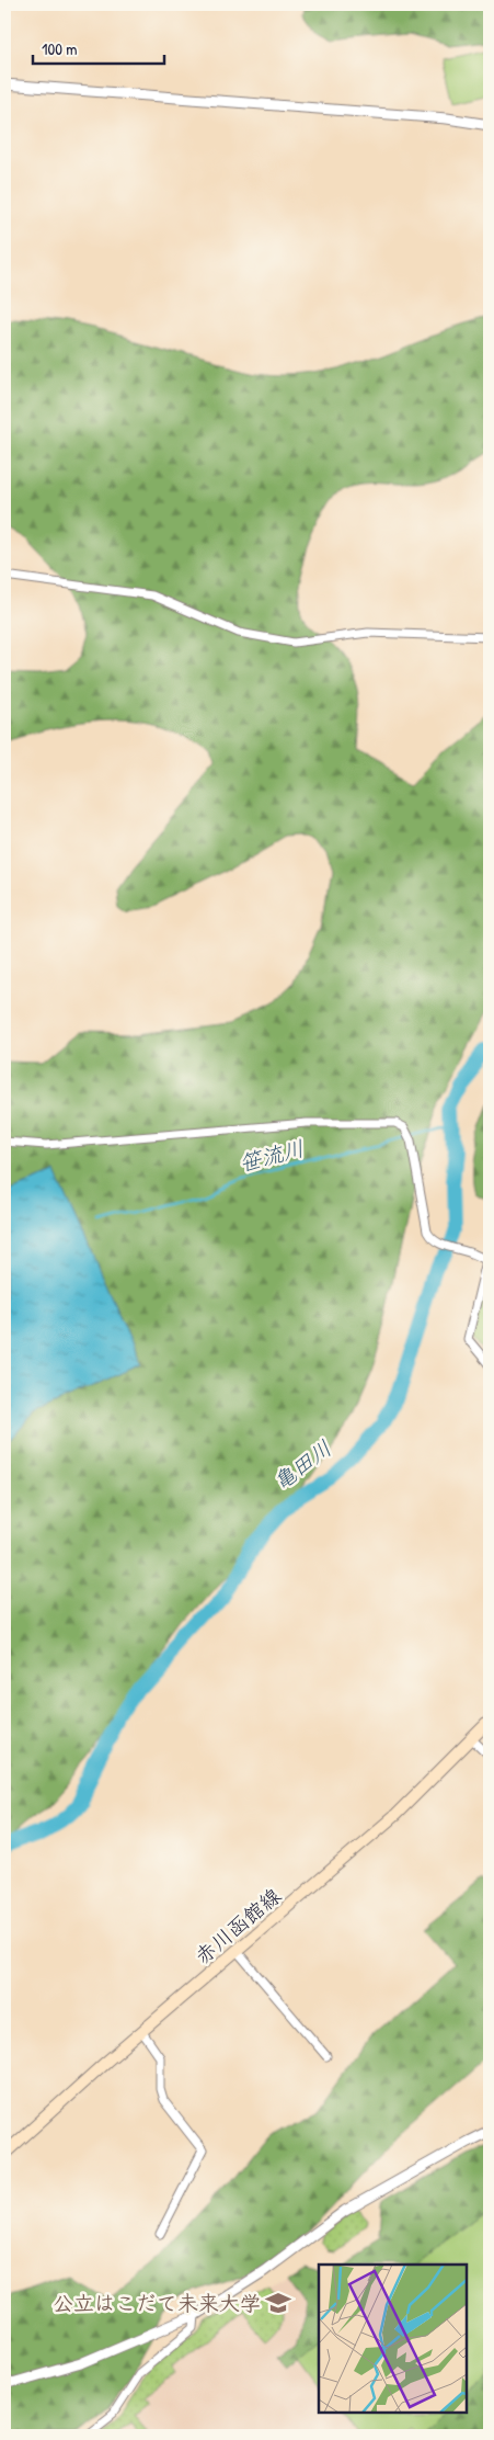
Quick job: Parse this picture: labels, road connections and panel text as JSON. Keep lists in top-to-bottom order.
{
  "streets": {
    "main road": ["赤川函館線"]
  },
  "water": ["笹流川", "亀田川"],
  "places": {
    "school or university": ["公立はこだて未来大学"]
  },
  "scale_bar": "100 m"
}
